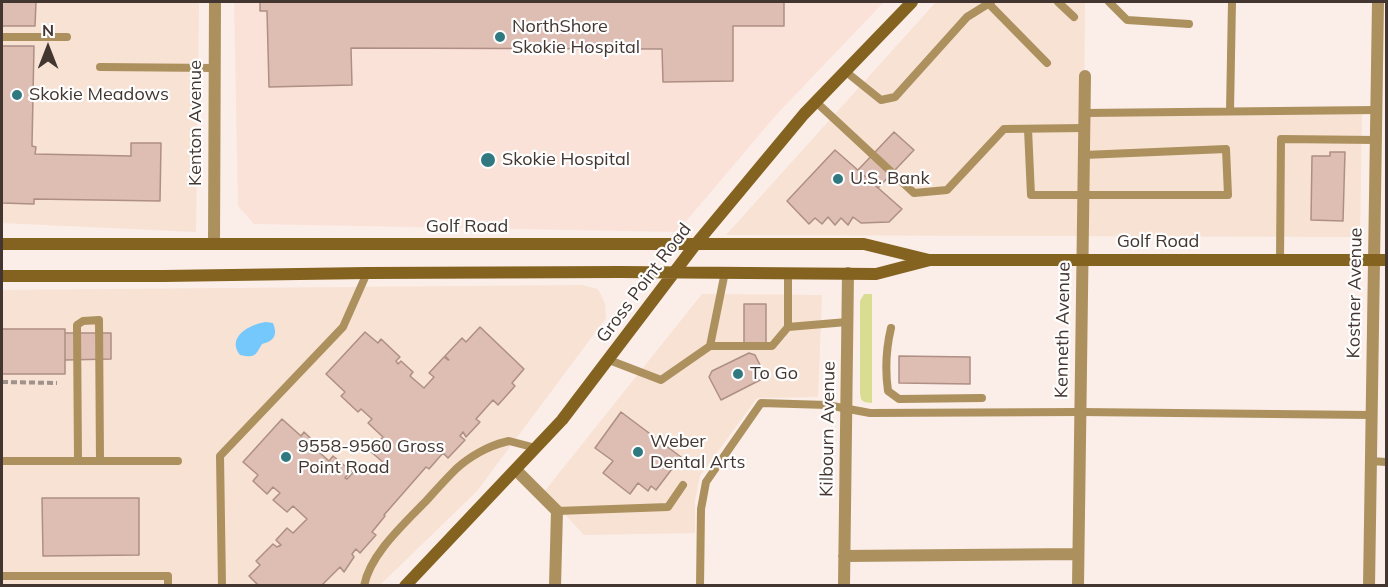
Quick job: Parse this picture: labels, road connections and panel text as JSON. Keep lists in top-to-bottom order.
{
  "streets": {
    "main road": ["Golf Road", "Gross Point Road"],
    "street": [
      "Kenton Avenue",
      "Kostner Avenue",
      "Kenneth Avenue",
      "Kilbourn Avenue"
    ]
  },
  "crossings": [
    ["Kenton Avenue", "Golf Road"],
    ["Golf Road", "Gross Point Road"],
    ["Golf Road", "Kostner Avenue"],
    ["Golf Road", "Kenneth Avenue"],
    ["Golf Road", "Kilbourn Avenue"]
  ],
  "places": [
    "NorthShore Skokie Hospital",
    "Skokie Meadows",
    "Skokie Hospital",
    "U.S. Bank",
    "To Go",
    "Weber Dental Arts",
    "9558-9560 Gross Point Road"
  ],
  "north": "top"
}
